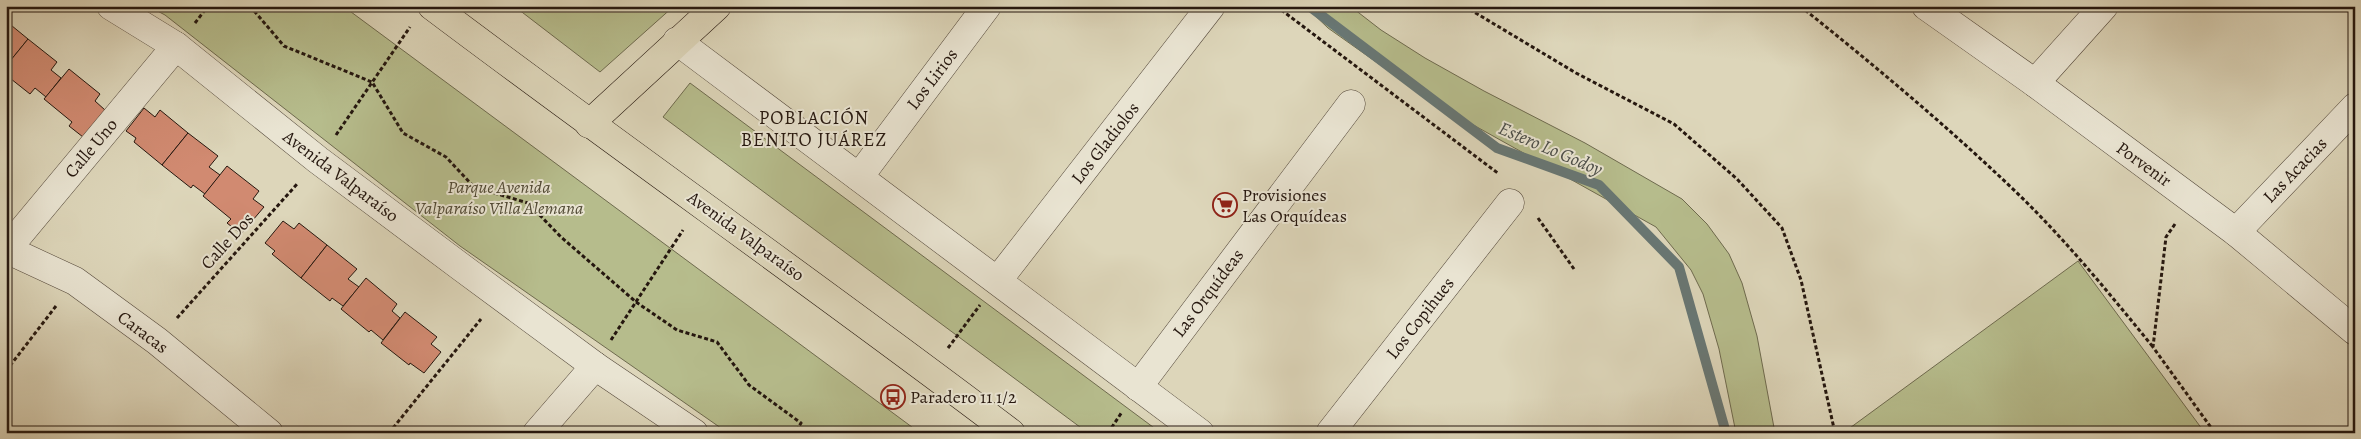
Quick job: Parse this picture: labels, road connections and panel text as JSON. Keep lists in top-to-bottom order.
{
  "streets": {
    "main road": ["Avenida Valparaíso"],
    "street": [
      "Los Lirios",
      "Los Gladiolos",
      "Calle Uno",
      "Porvenir",
      "Las Acacias",
      "Las Orquídeas",
      "Los Copihues",
      "Caracas"
    ],
    "path": ["Calle Dos"]
  },
  "crossings": [
    ["Calle Uno", "Avenida Valparaíso"],
    ["Calle Uno", "Caracas"],
    ["Porvenir", "Las Acacias"],
    ["Avenida Valparaíso", "Calle Dos"],
    ["Calle Dos", "Caracas"]
  ],
  "districts": ["POBLACIÓN BENITO JUÁREZ"],
  "water": ["Estero Lo Godoy"],
  "parks": ["Parque Avenida Valparaíso Villa Alemana"],
  "places": {
    "supermarket": ["Provisiones Las Orquídeas"],
    "bus stop": ["Paradero 11 1/2"]
  }
}
